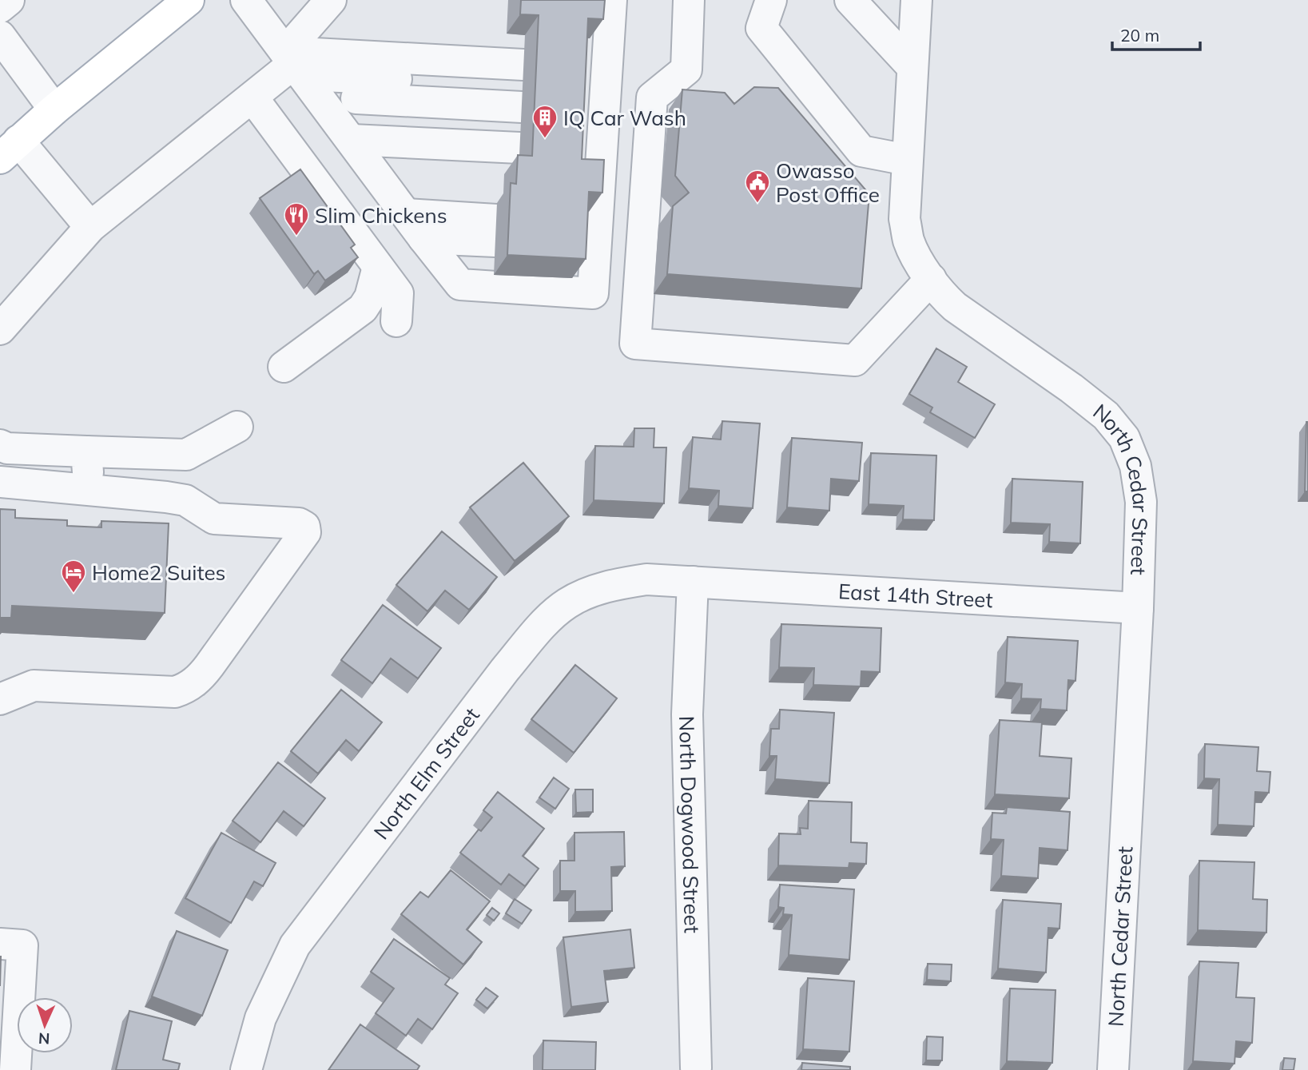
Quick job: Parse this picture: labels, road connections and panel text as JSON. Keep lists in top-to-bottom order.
{
  "streets": {
    "street": [
      "North Cedar Street",
      "East 14th Street",
      "North Elm Street",
      "North Dogwood Street"
    ]
  },
  "crossings": [
    ["North Cedar Street", "East 14th Street"],
    ["East 14th Street", "North Elm Street"],
    ["East 14th Street", "North Dogwood Street"],
    ["North Elm Street", "North Dogwood Street"]
  ],
  "places": {
    "building": ["IQ Car Wash"],
    "public building": ["Owasso Post Office"],
    "restaurant": ["Slim Chickens"],
    "hotel": ["Home2 Suites"]
  },
  "scale_bar": "20 m",
  "north": "bottom"
}
